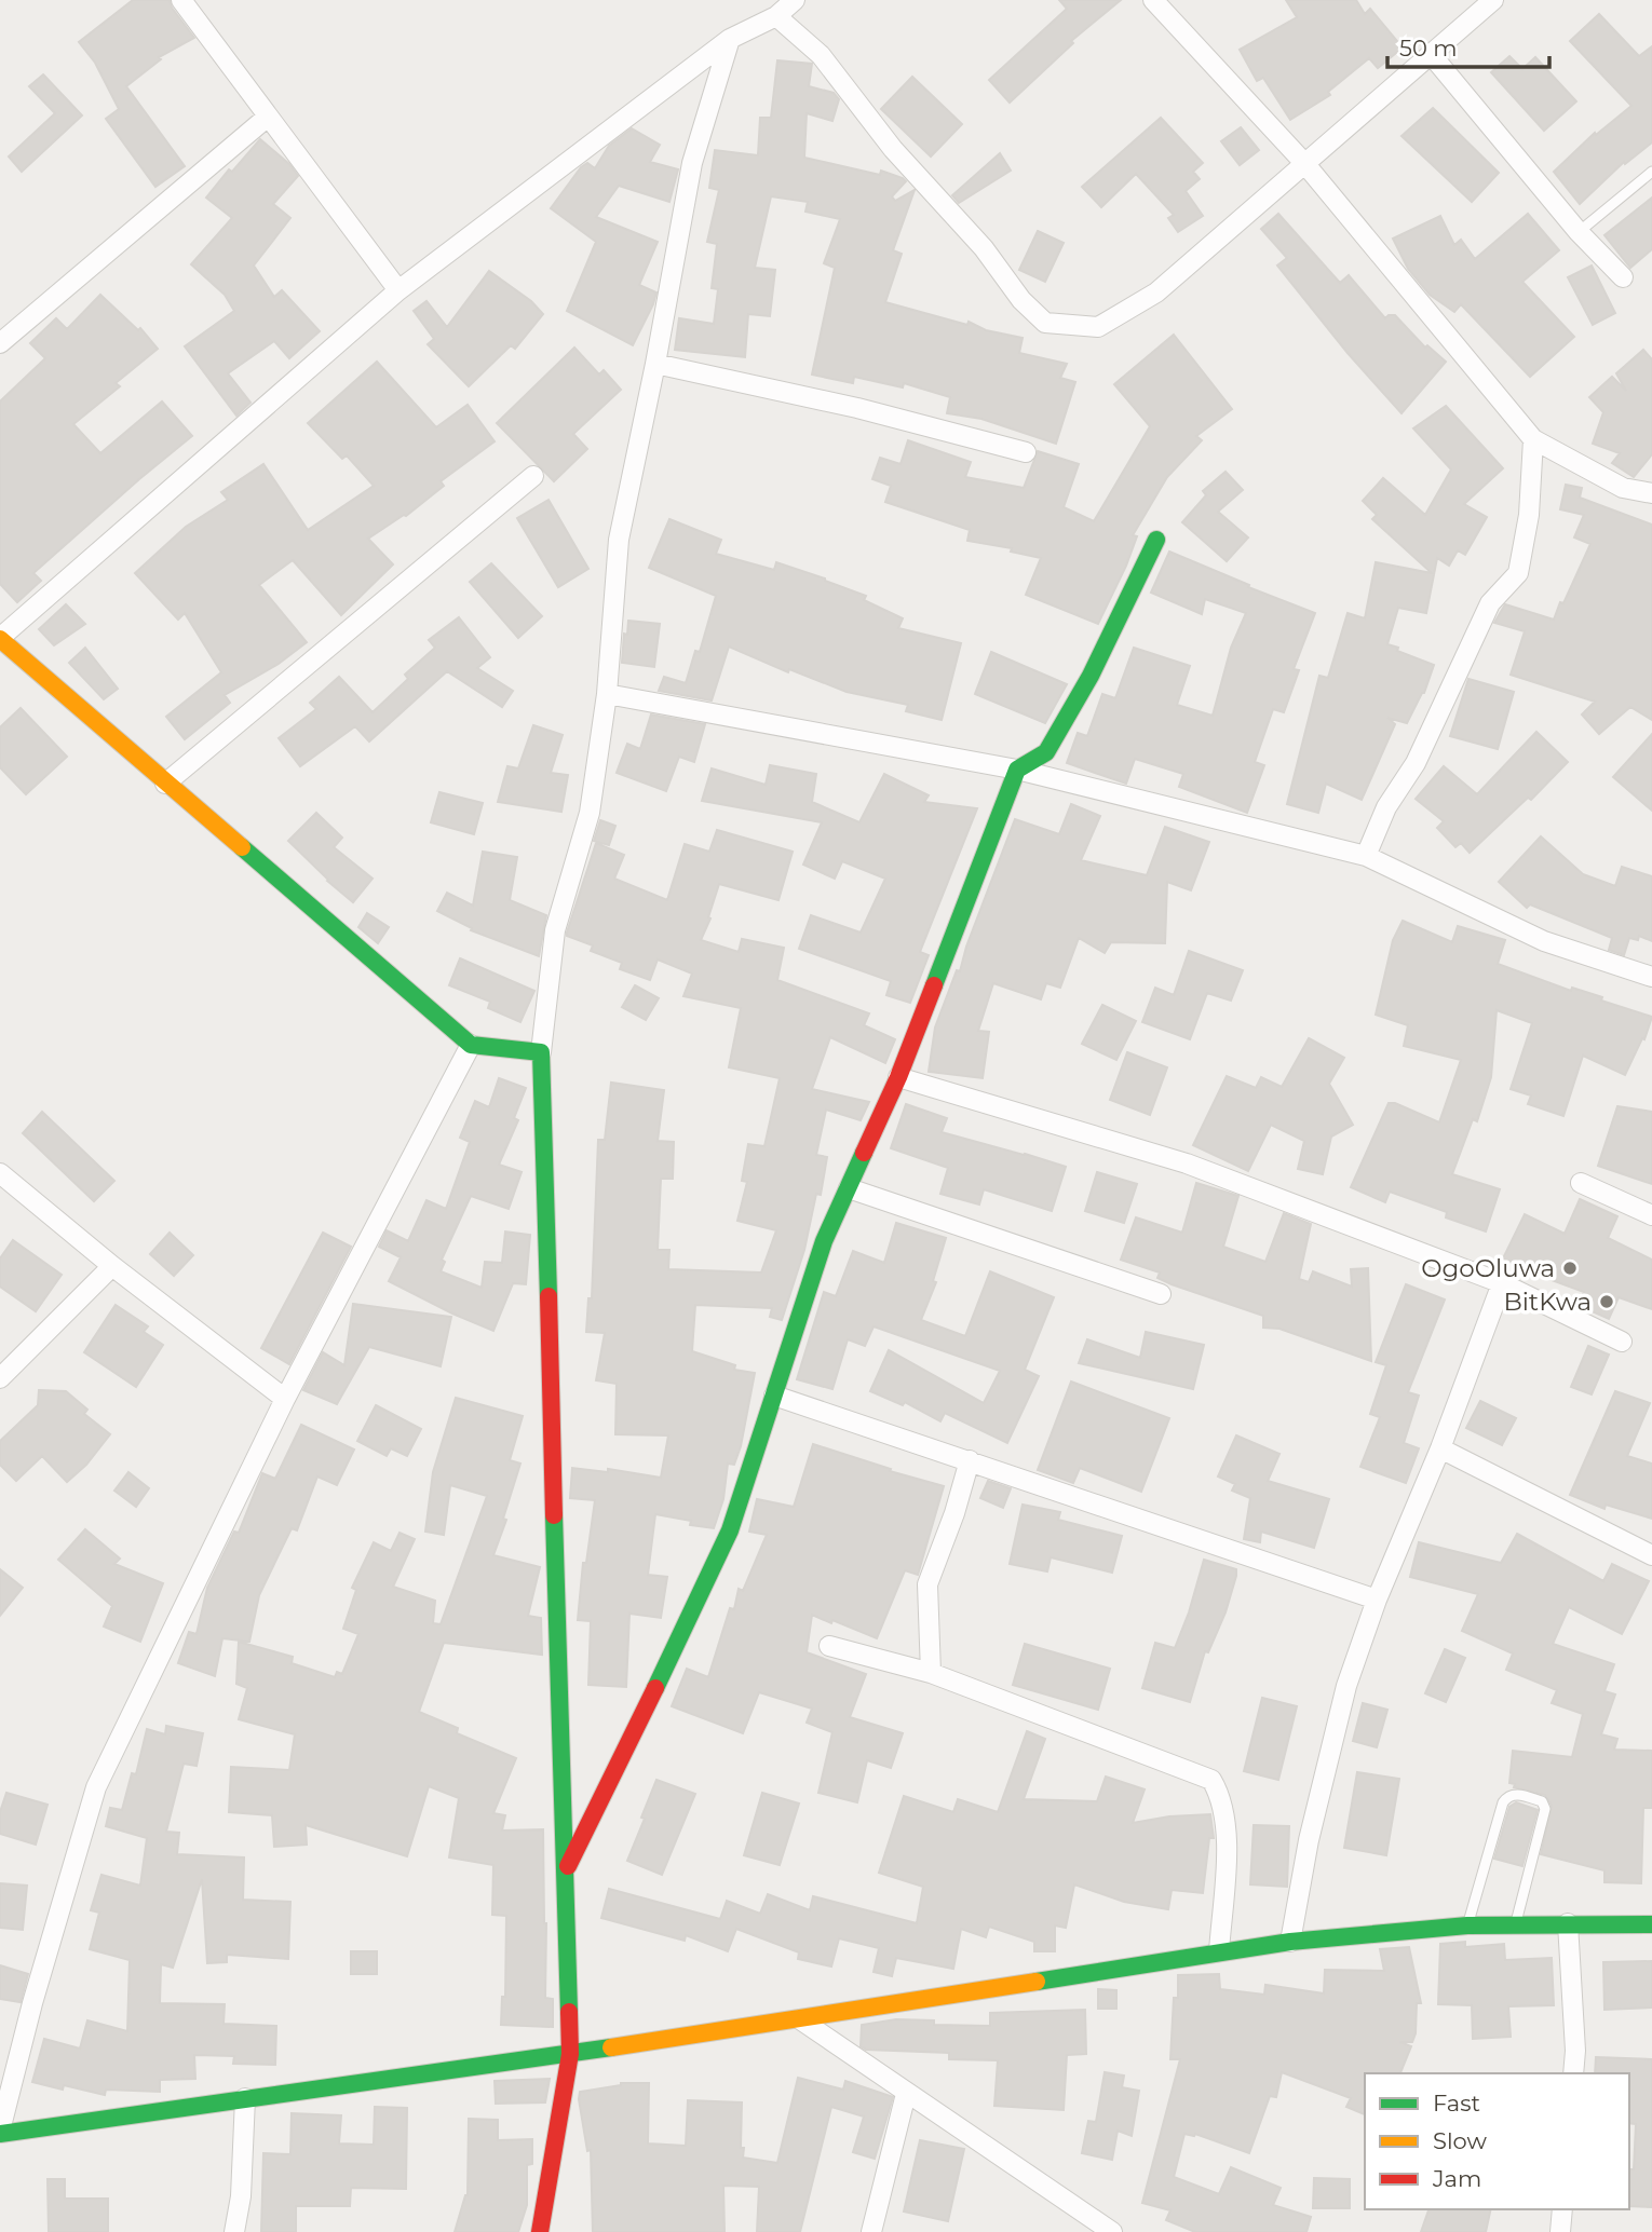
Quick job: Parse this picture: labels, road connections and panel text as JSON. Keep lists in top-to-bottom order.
{
  "places": ["OgoOluwa", "BitKwa"],
  "legend": ["Fast", "Slow", "Jam"],
  "scale_bar": "50 m"
}
